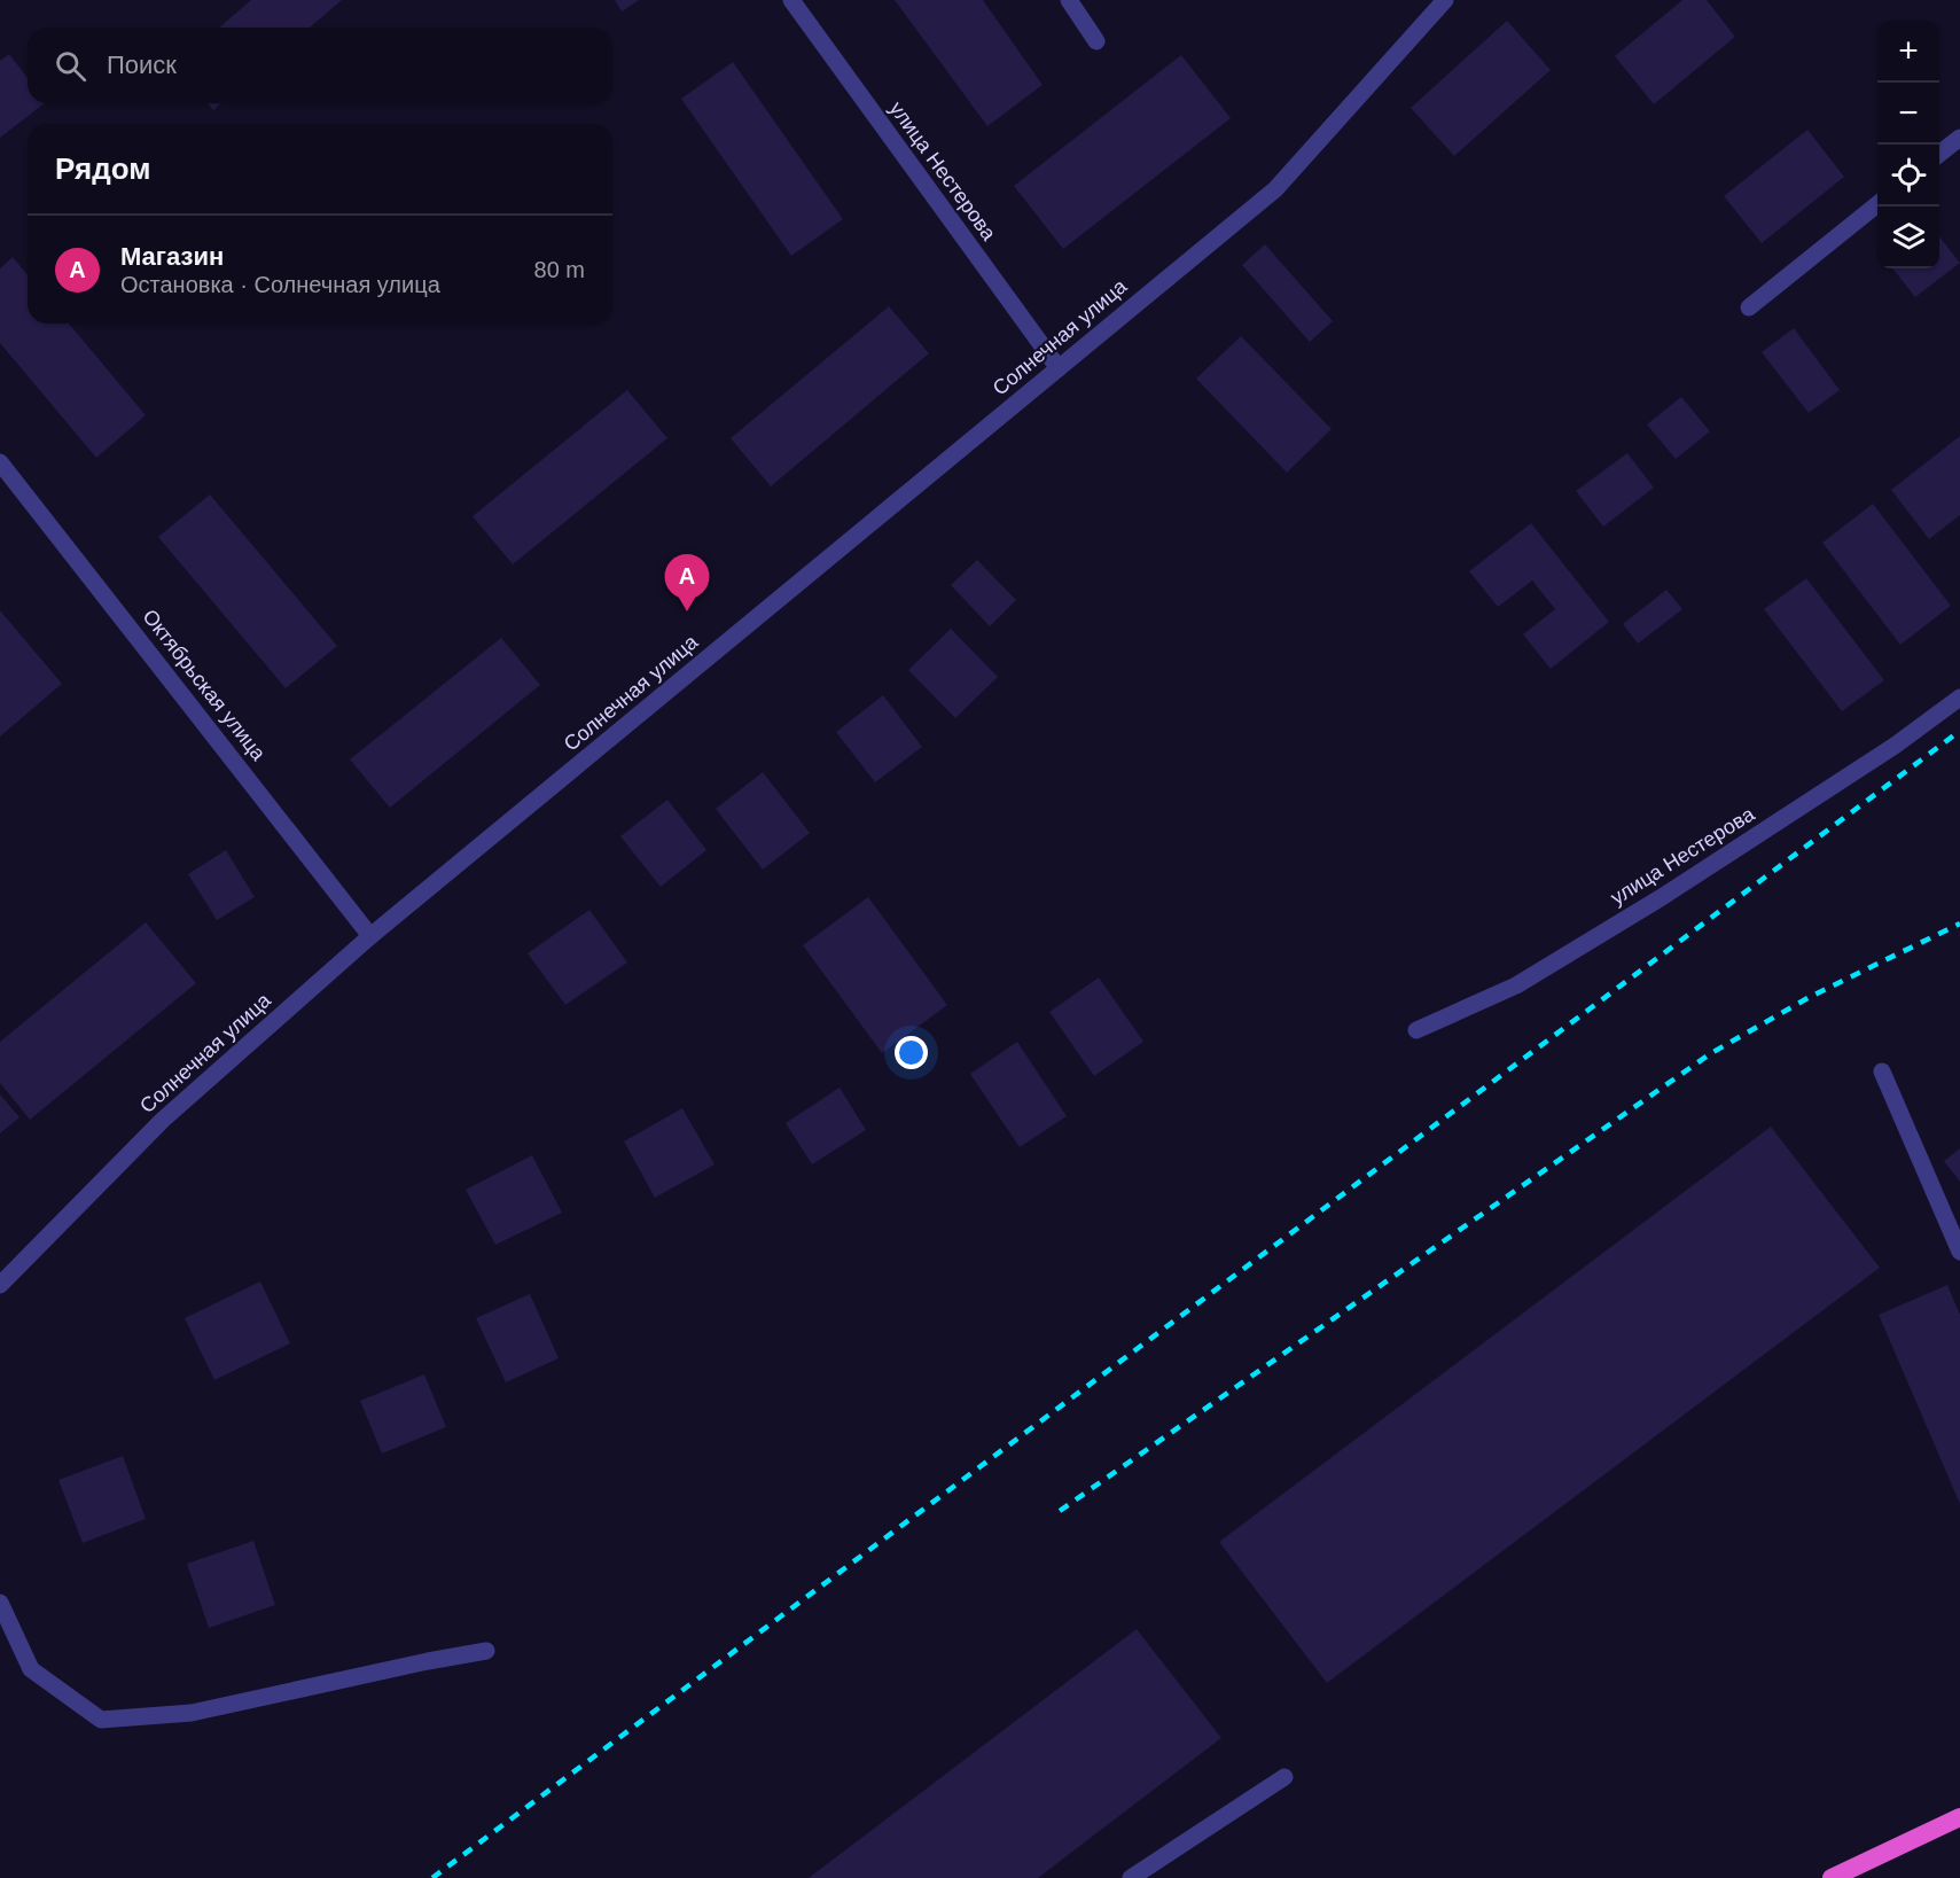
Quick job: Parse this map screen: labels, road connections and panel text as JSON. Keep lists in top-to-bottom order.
{
  "streets": {
    "street": ["улица Нестерова", "Солнечная улица", "Октябрьская улица"]
  },
  "crossings": [
    ["улица Нестерова", "Солнечная улица"],
    ["Солнечная улица", "Октябрьская улица"]
  ],
  "page": {
    "map_buttons": ["+", "−"],
    "search": "Поиск",
    "heading": "Рядом",
    "list": [
      {
        "mark": "A",
        "name": "Магазин",
        "note": "Остановка · Солнечная улица",
        "value": "80 m"
      }
    ],
    "pins": "A"
  }
}
